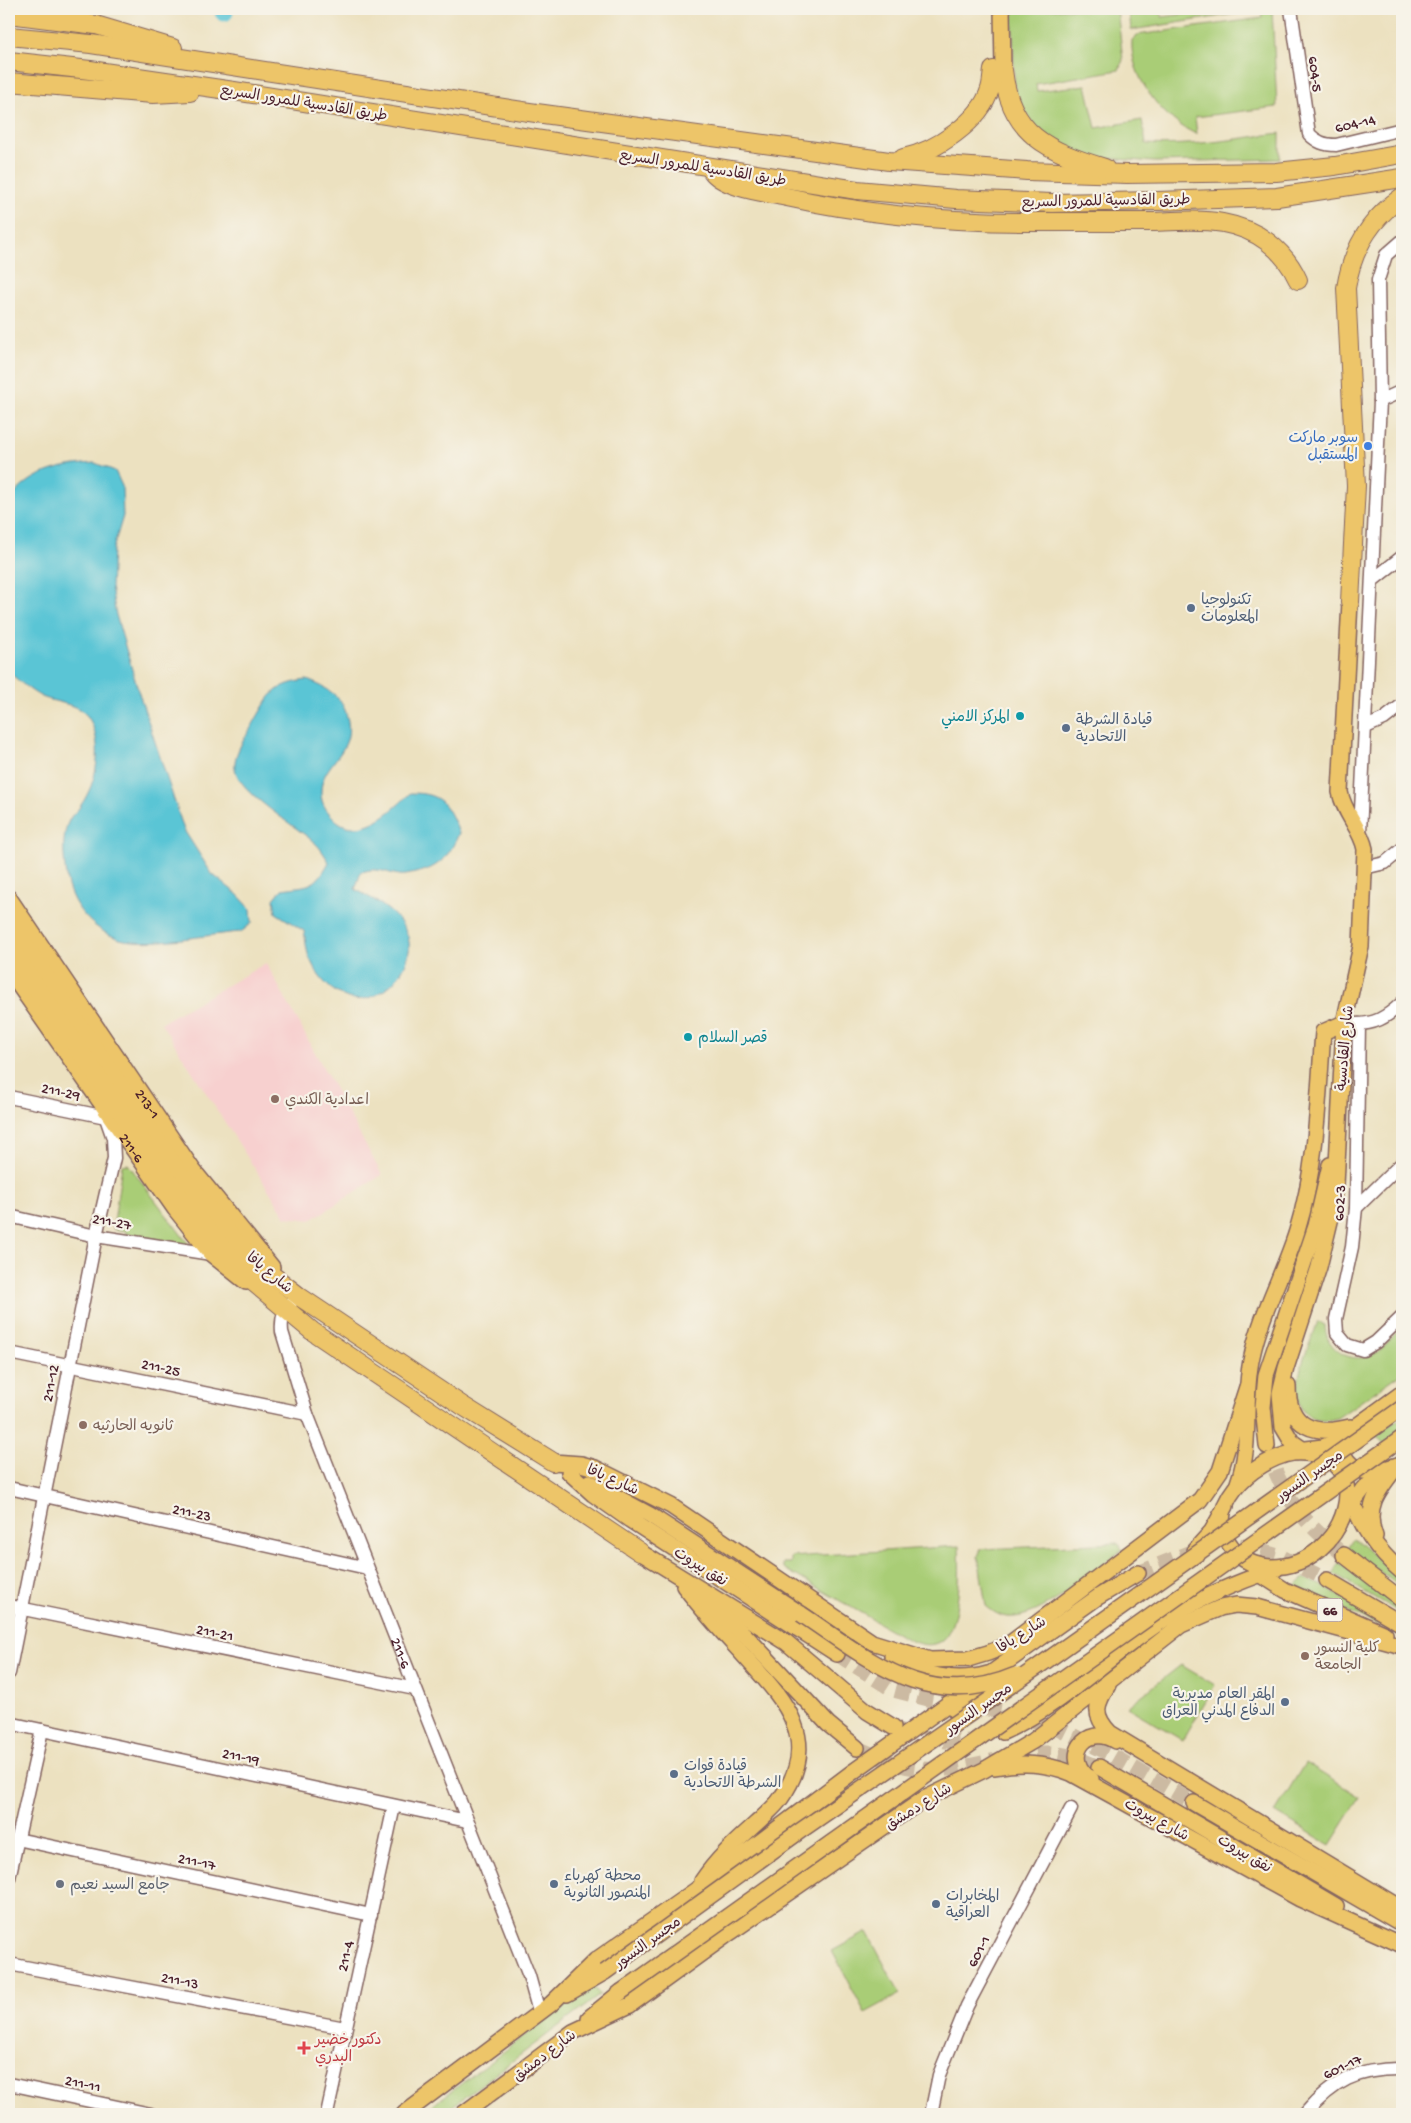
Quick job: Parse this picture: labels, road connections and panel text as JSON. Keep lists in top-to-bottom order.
{
  "streets": {
    "highway": ["طريق القادسية للمرور السريع", "شارع يافا"],
    "main road": [
      "شارع القادسية",
      "213-1",
      "211-6",
      "مجسر النسور",
      "نفق بيروت",
      "66",
      "شارع دمشق",
      "شارع بيروت"
    ],
    "street": [
      "604-5",
      "604-14",
      "211-29",
      "602-3",
      "211-27",
      "211-25",
      "211-12",
      "211-23",
      "211-21",
      "211-19",
      "211-17",
      "601-1",
      "211-4",
      "211-13",
      "601-17",
      "211-11"
    ]
  },
  "crossings": [
    ["604-5", "604-14"],
    ["شارع القادسية", "602-3"],
    ["شارع القادسية", "شارع يافا"],
    ["شارع القادسية", "66"],
    ["211-29", "211-12"],
    ["213-1", "شارع يافا"],
    ["211-6", "211-27"],
    ["211-6", "شارع يافا"],
    ["211-6", "211-25"],
    ["211-6", "211-12"],
    ["211-6", "مجسر النسور"],
    ["211-6", "211-23"],
    ["211-6", "211-21"],
    ["211-6", "211-19"],
    ["211-27", "211-12"],
    ["شارع يافا", "نفق بيروت"],
    ["211-25", "211-12"],
    ["211-12", "211-23"],
    ["211-12", "211-21"],
    ["مجسر النسور", "شارع دمشق"],
    ["نفق بيروت", "شارع بيروت"],
    ["211-19", "211-4"],
    ["شارع دمشق", "شارع بيروت"],
    ["211-17", "211-4"],
    ["211-4", "211-13"]
  ],
  "places": {
    "other": [
      "سوبر ماركت المستقبل",
      "تكنولوجيا المعلومات",
      "المركز الامني",
      "قيادة الشرطة الاتحادية",
      "قصر السلام",
      "اعدادية الكندي",
      "ثانويه الحارثيه",
      "كلية النسور الجامعة",
      "المقر العام مديرية الدفاع المدني العراق",
      "قيادة قوات الشرطة الاتحادية",
      "جامع السید نعیم",
      "محطة كهرباء المنصور الثانوية",
      "المخابرات العراقية"
    ],
    "health": ["دكتور خضير البدري"]
  }
}
